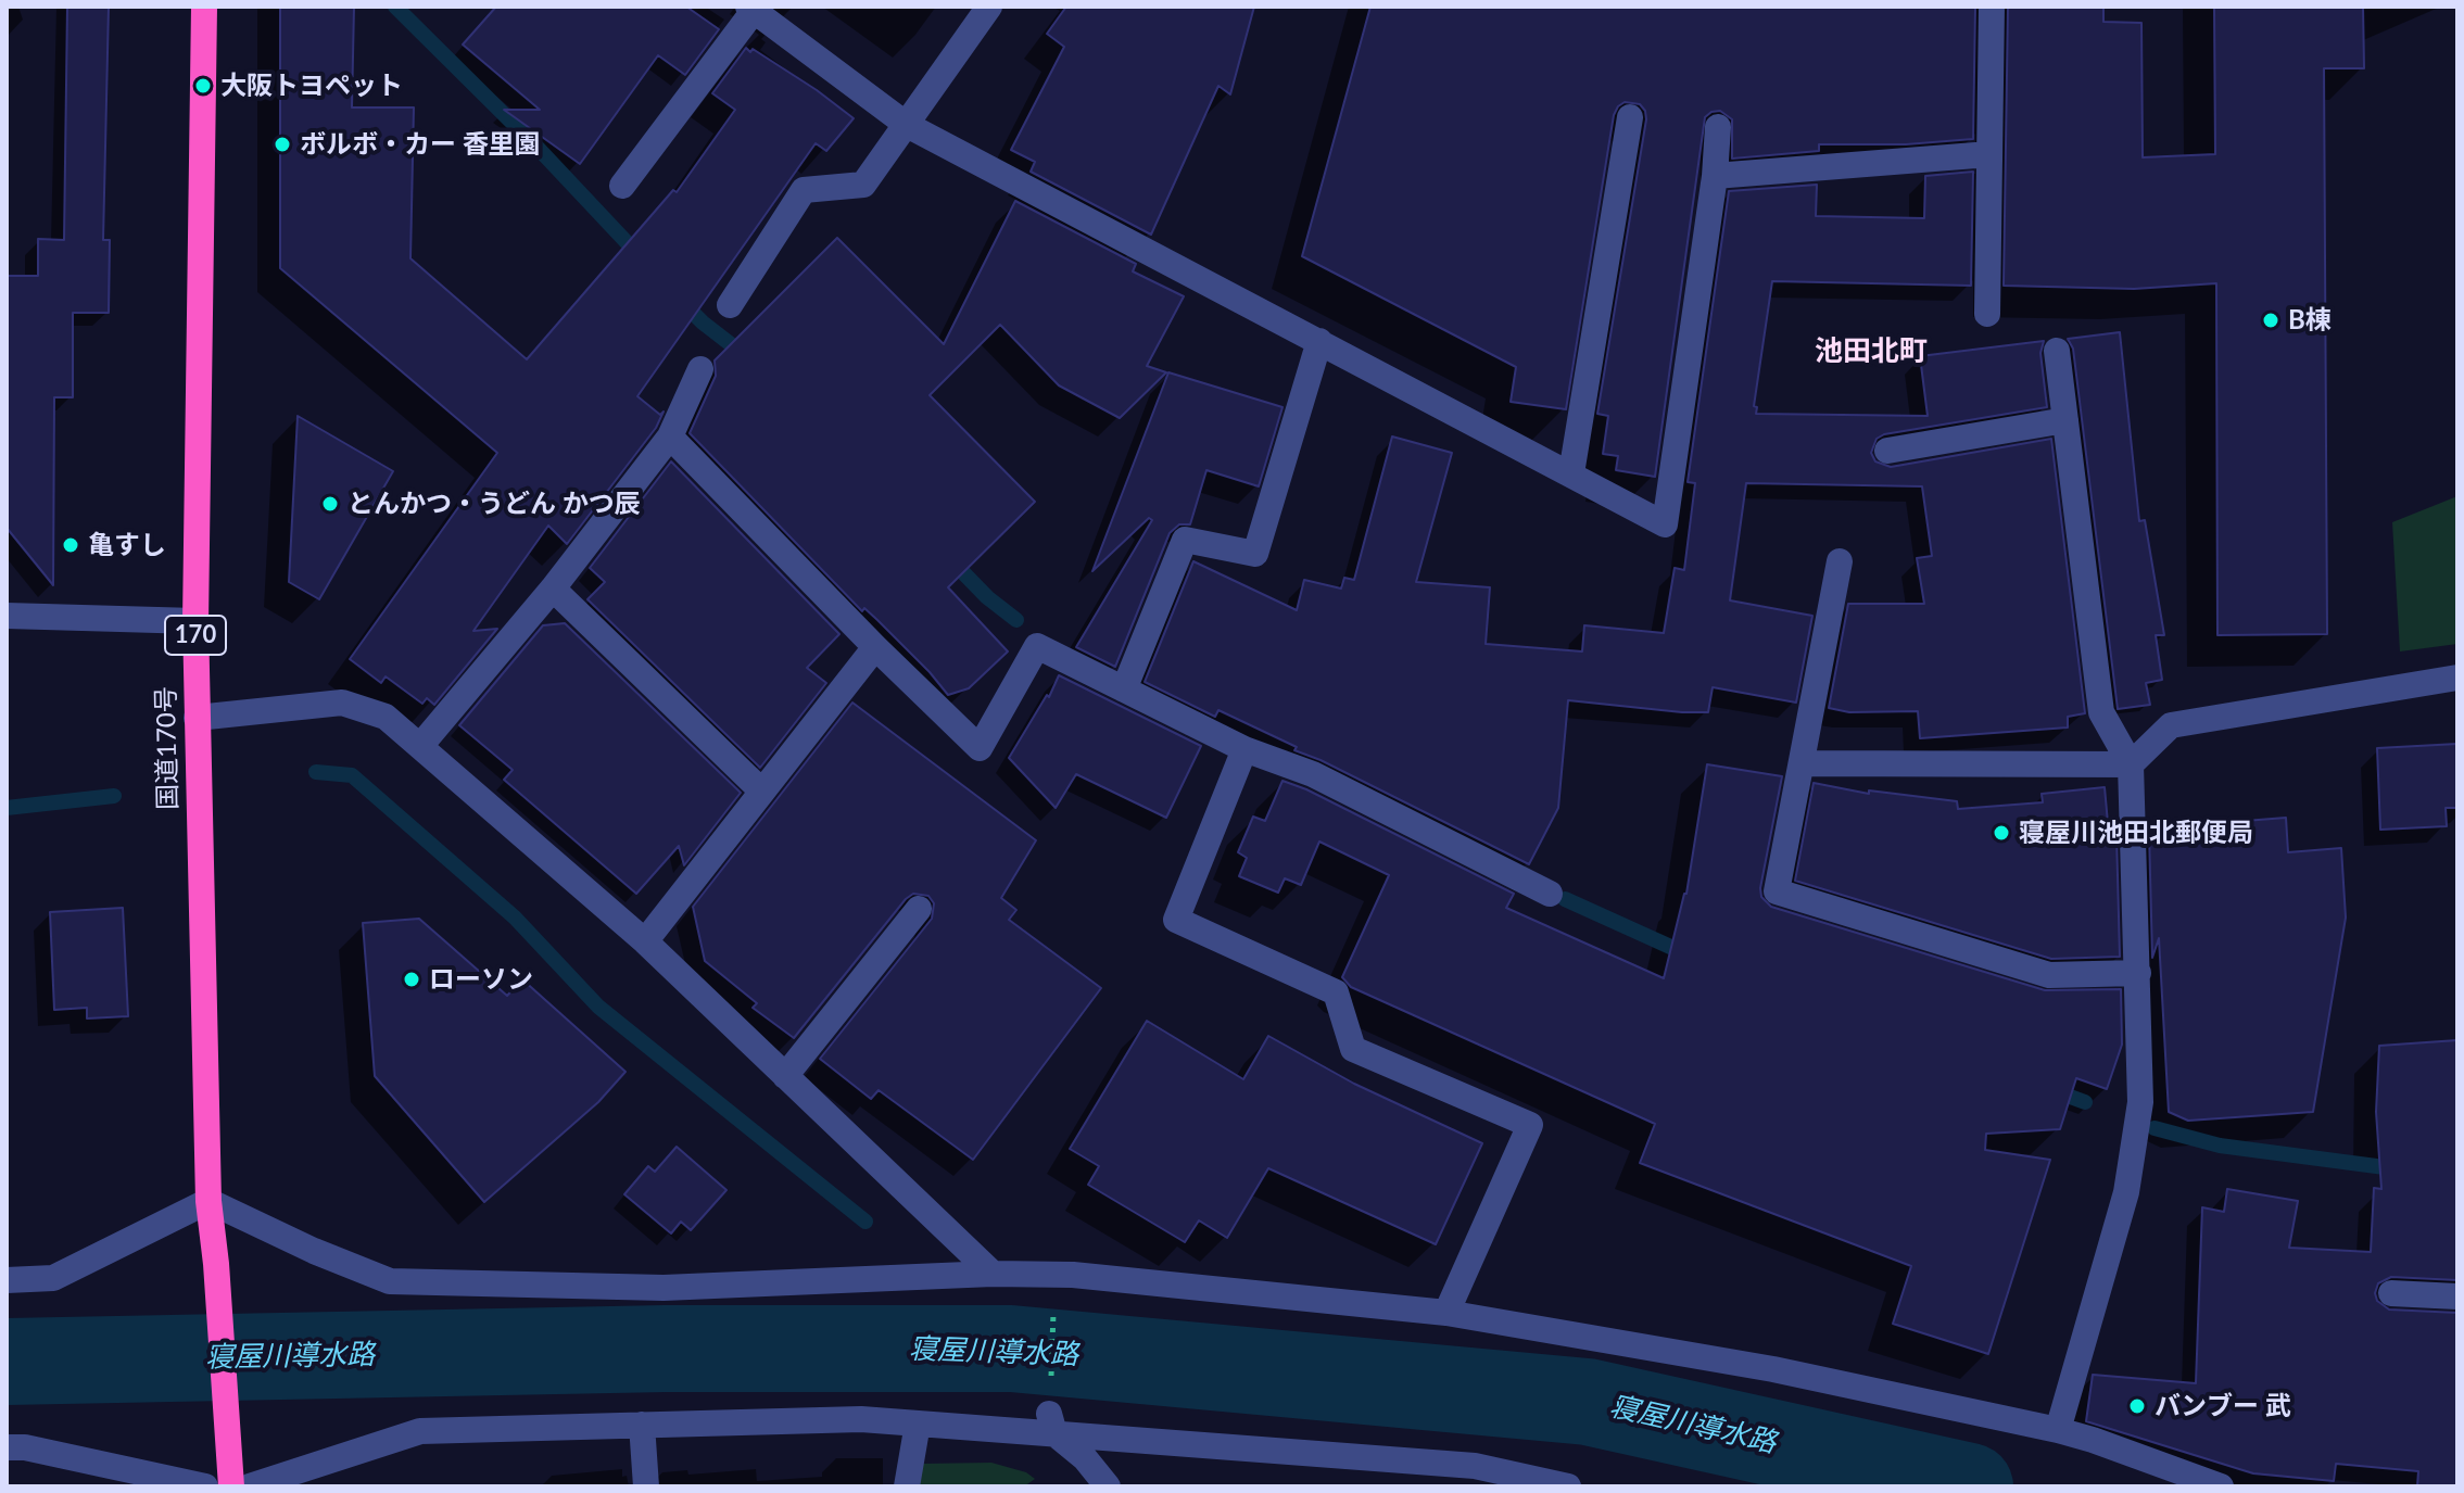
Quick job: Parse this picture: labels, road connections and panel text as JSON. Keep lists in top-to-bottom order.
{
  "streets": {
    "highway": ["170", "国道170号"]
  },
  "districts": ["池田北町"],
  "water": ["寝屋川導水路"],
  "places": [
    "大阪トヨペット",
    "ボルボ・カー 香里園",
    "B棟",
    "とんかつ・うどん かつ辰",
    "亀すし",
    "寝屋川池田北郵便局",
    "ローソン",
    "バンブー 武"
  ]
}
